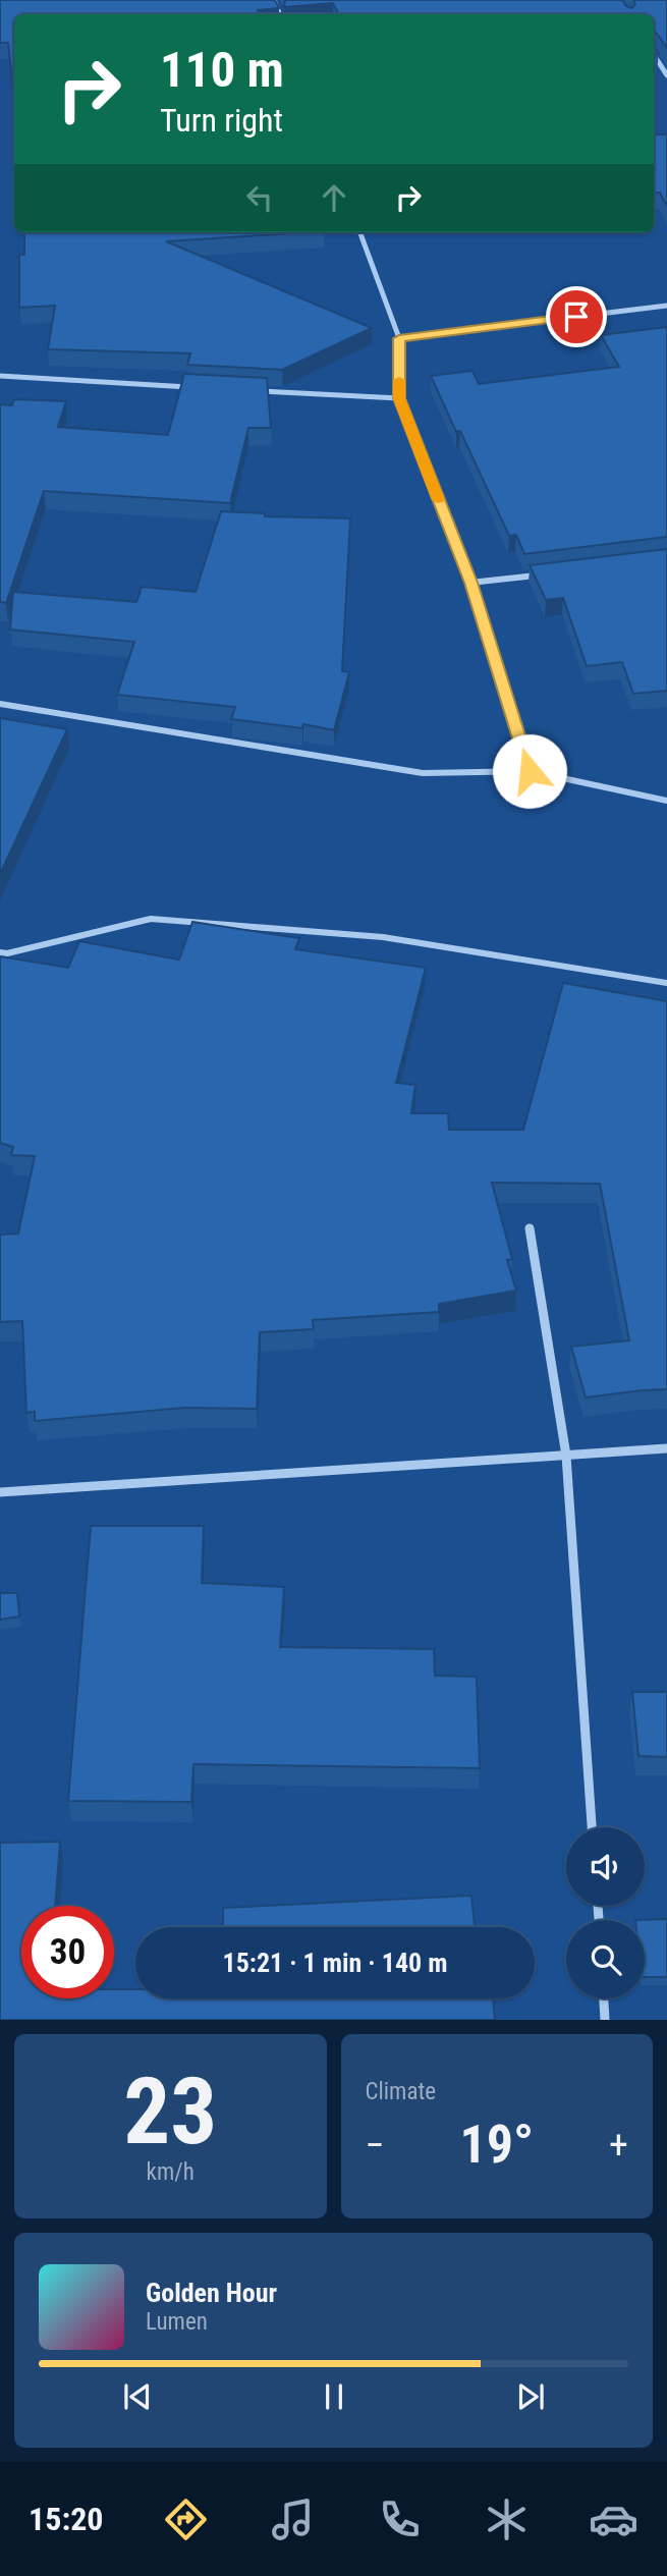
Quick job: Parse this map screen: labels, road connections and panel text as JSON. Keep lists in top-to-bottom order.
{
  "page": {
    "turn": ["110 m", "Turn right"],
    "limit": "30",
    "trip": "15:21 · 1 min · 140 m",
    "tile": [
      ["23", "km/h"],
      "Climate"
    ],
    "heat": ["−", "19°", "+"],
    "song": ["Golden Hour", "Lumen"],
    "tabs": "15:20"
  }
}
